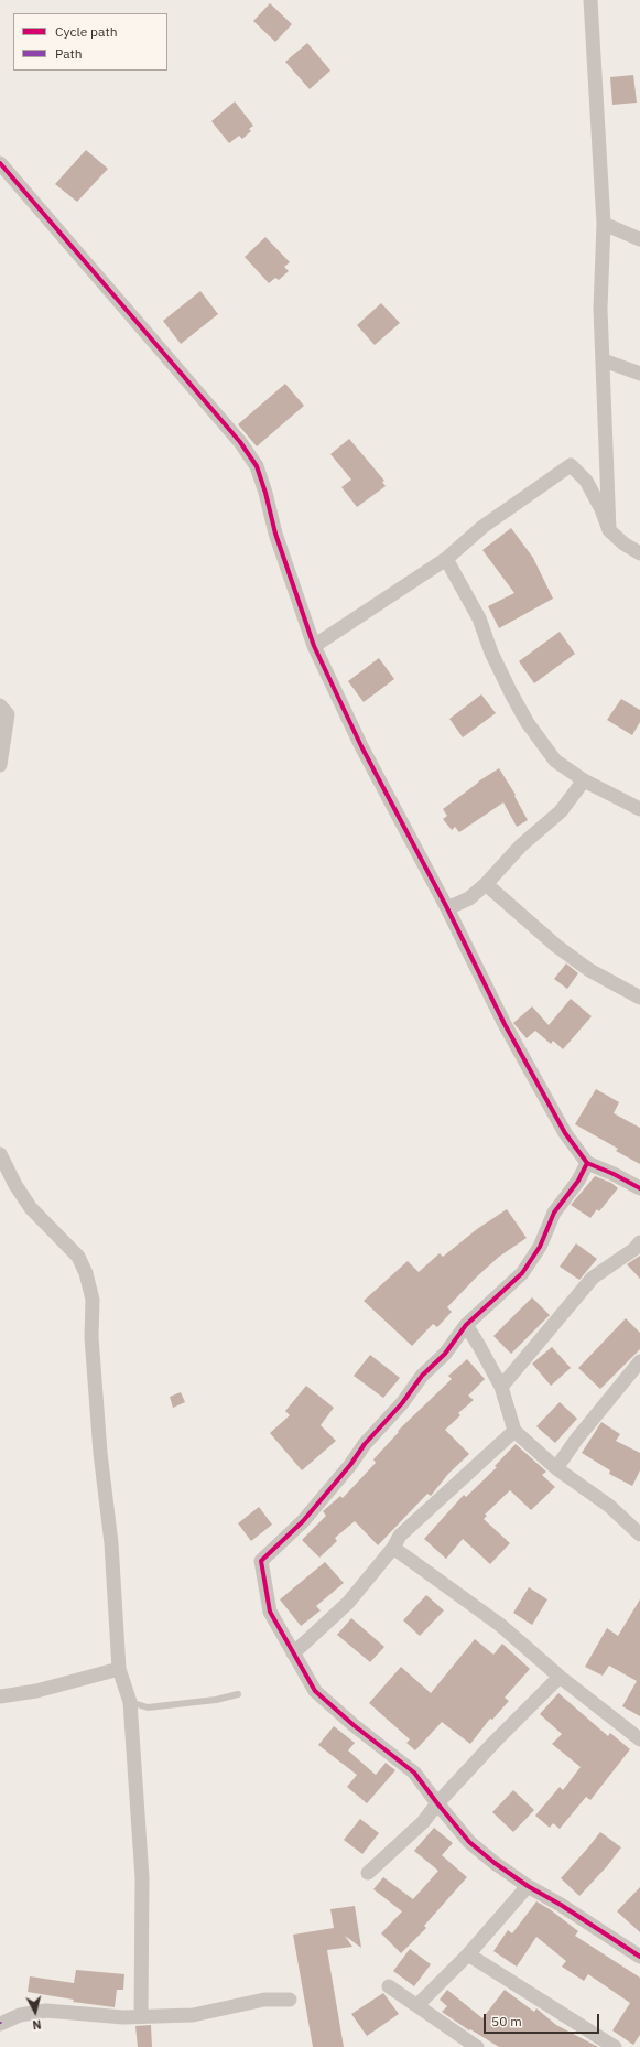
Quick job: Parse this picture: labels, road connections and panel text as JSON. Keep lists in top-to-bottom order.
{
  "legend": ["Cycle path", "Path"],
  "scale_bar": "50 m",
  "north": "bottom"
}
